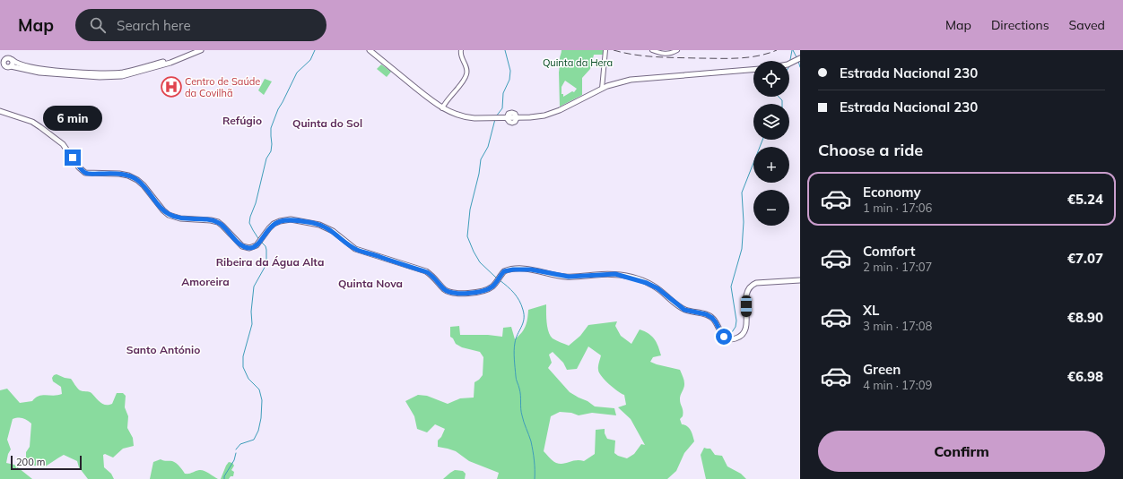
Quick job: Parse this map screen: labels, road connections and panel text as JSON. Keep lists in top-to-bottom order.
{
  "districts": [
    "Refúgio",
    "Quinta do Sol",
    "Ribeira da Água Alta",
    "Amoreira",
    "Quinta Nova",
    "Santo António"
  ],
  "parks": ["Quinta da Hera"],
  "places": {
    "hospital": ["Centro de Saúde da Covilhã"]
  },
  "scale_bar": "200 m",
  "page": {
    "header": "Map",
    "search": "Search here",
    "nav": ["Map", "Directions", "Saved"],
    "banner": ["Estrada Nacional 230", "Estrada Nacional 230"],
    "map_buttons": ["+", "−"],
    "bubble": "6 min",
    "heading": "Choose a ride",
    "list": [
      {
        "name": "Economy",
        "note": "1 min · 17:06",
        "value": "€5.24"
      },
      {
        "name": "Comfort",
        "note": "2 min · 17:07",
        "value": "€7.07"
      },
      {
        "name": "XL",
        "note": "3 min · 17:08",
        "value": "€8.90"
      },
      {
        "name": "Green",
        "note": "4 min · 17:09",
        "value": "€6.98"
      }
    ],
    "buttons": "Confirm",
    "scale": "200 m"
  }
}
